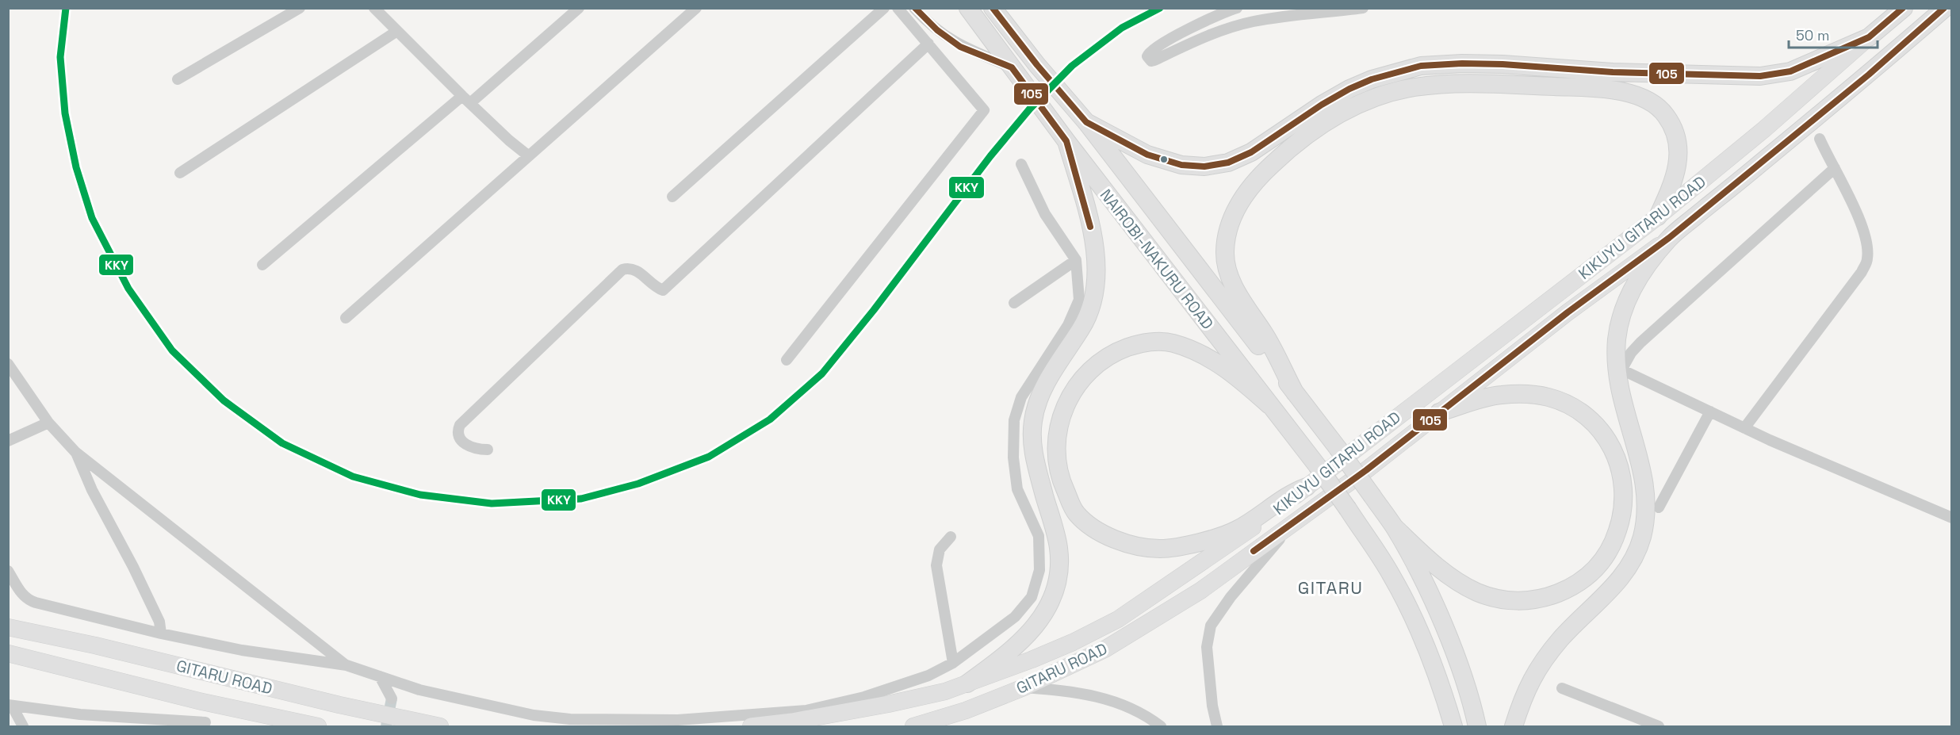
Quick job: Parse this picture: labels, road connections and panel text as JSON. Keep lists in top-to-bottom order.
{
  "streets": {
    "highway": ["NAIROBI-NAKURU ROAD"],
    "main road": ["KIKUYU GITARU ROAD", "GITARU ROAD"]
  },
  "districts": ["GITARU"],
  "lines": ["transit line KKY", "transit line 105"],
  "scale_bar": "50 m"
}
